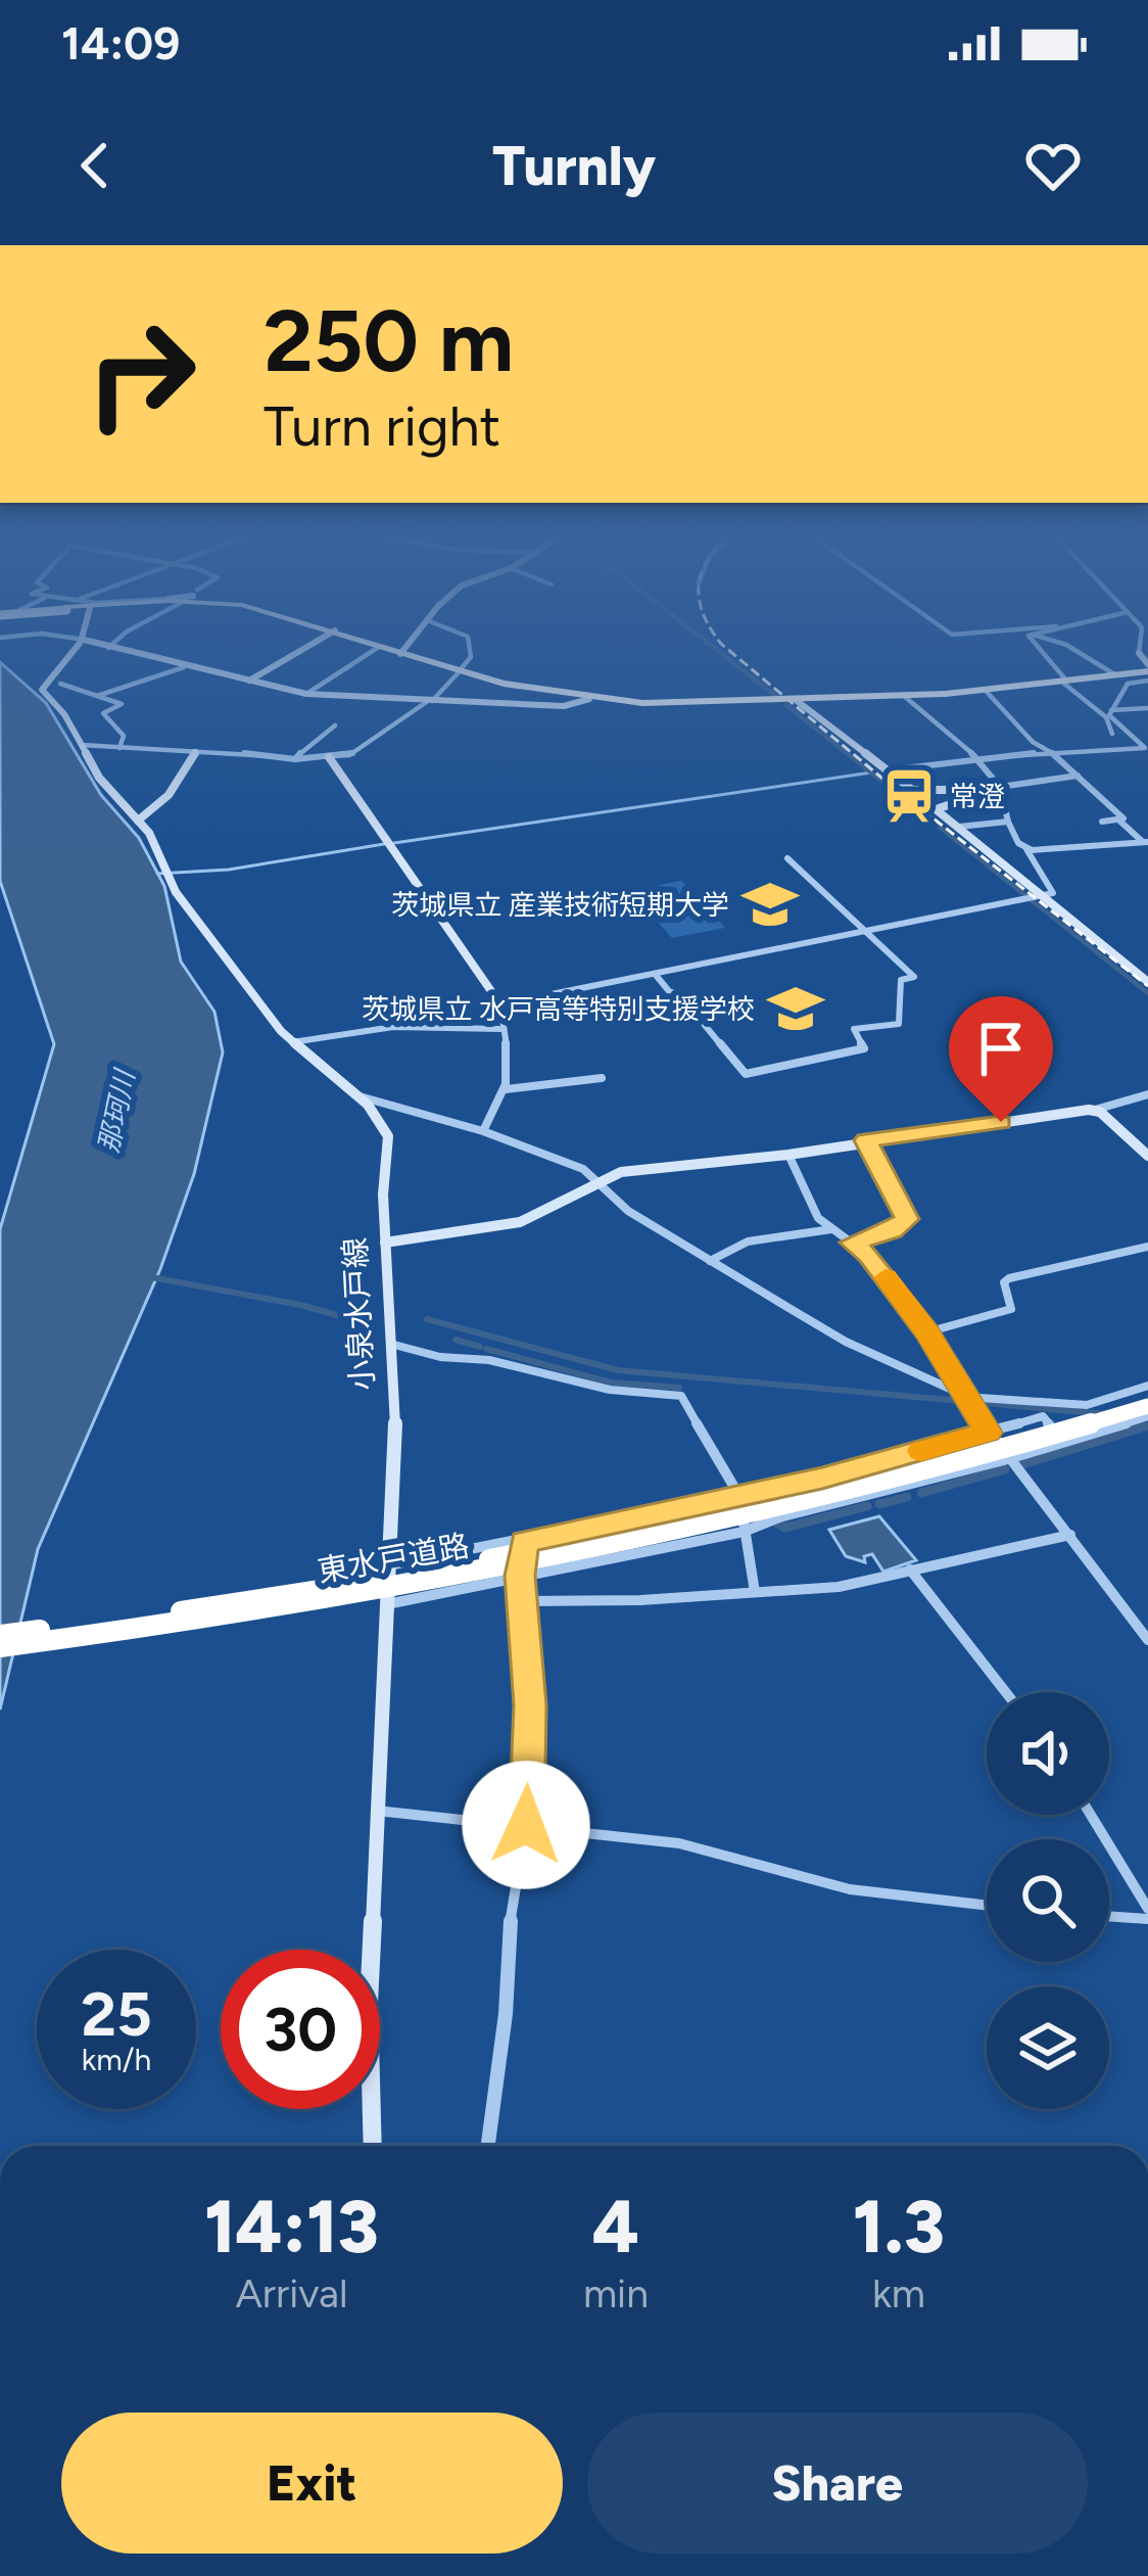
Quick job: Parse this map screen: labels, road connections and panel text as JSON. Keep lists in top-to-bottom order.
{
  "streets": {
    "highway": ["東水戸道路"],
    "street": ["小泉水戸線"]
  },
  "water": ["那珂川"],
  "places": {
    "station": ["常澄"],
    "school or university": ["茨城県立 産業技術短期大学", "茨城県立 水戸高等特別支援学校"]
  },
  "page": {
    "status": "14:09",
    "header": "Turnly",
    "turn": ["250 m", "Turn right"],
    "speed": "25 km/h",
    "limit": "30",
    "eta": [
      "14:13",
      "Arrival",
      "4",
      "min",
      "1.3",
      "km"
    ],
    "buttons": ["Exit", "Share"]
  }
}
